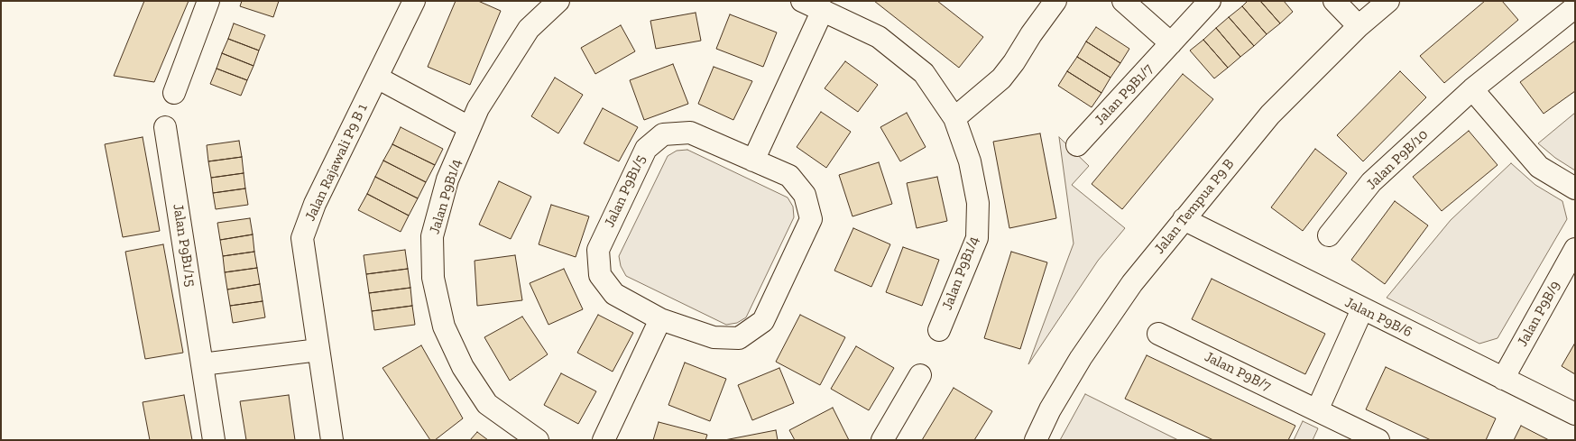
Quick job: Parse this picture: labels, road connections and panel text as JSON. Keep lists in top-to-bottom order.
{
  "streets": {
    "street": [
      "Jalan P9B1/7",
      "Jalan P9B/10",
      "Jalan Rajawali P9 B 1",
      "Jalan P9B1/5",
      "Jalan P9B1/4",
      "Jalan Tempua P9 B",
      "Jalan P9B1/15",
      "Jalan P9B/9",
      "Jalan P9B/6",
      "Jalan P9B/7"
    ]
  },
  "crossings": [
    ["Jalan Tempua P9 B", "Jalan P9B/6"],
    ["Jalan P9B/9", "Jalan P9B/6"]
  ]
}
